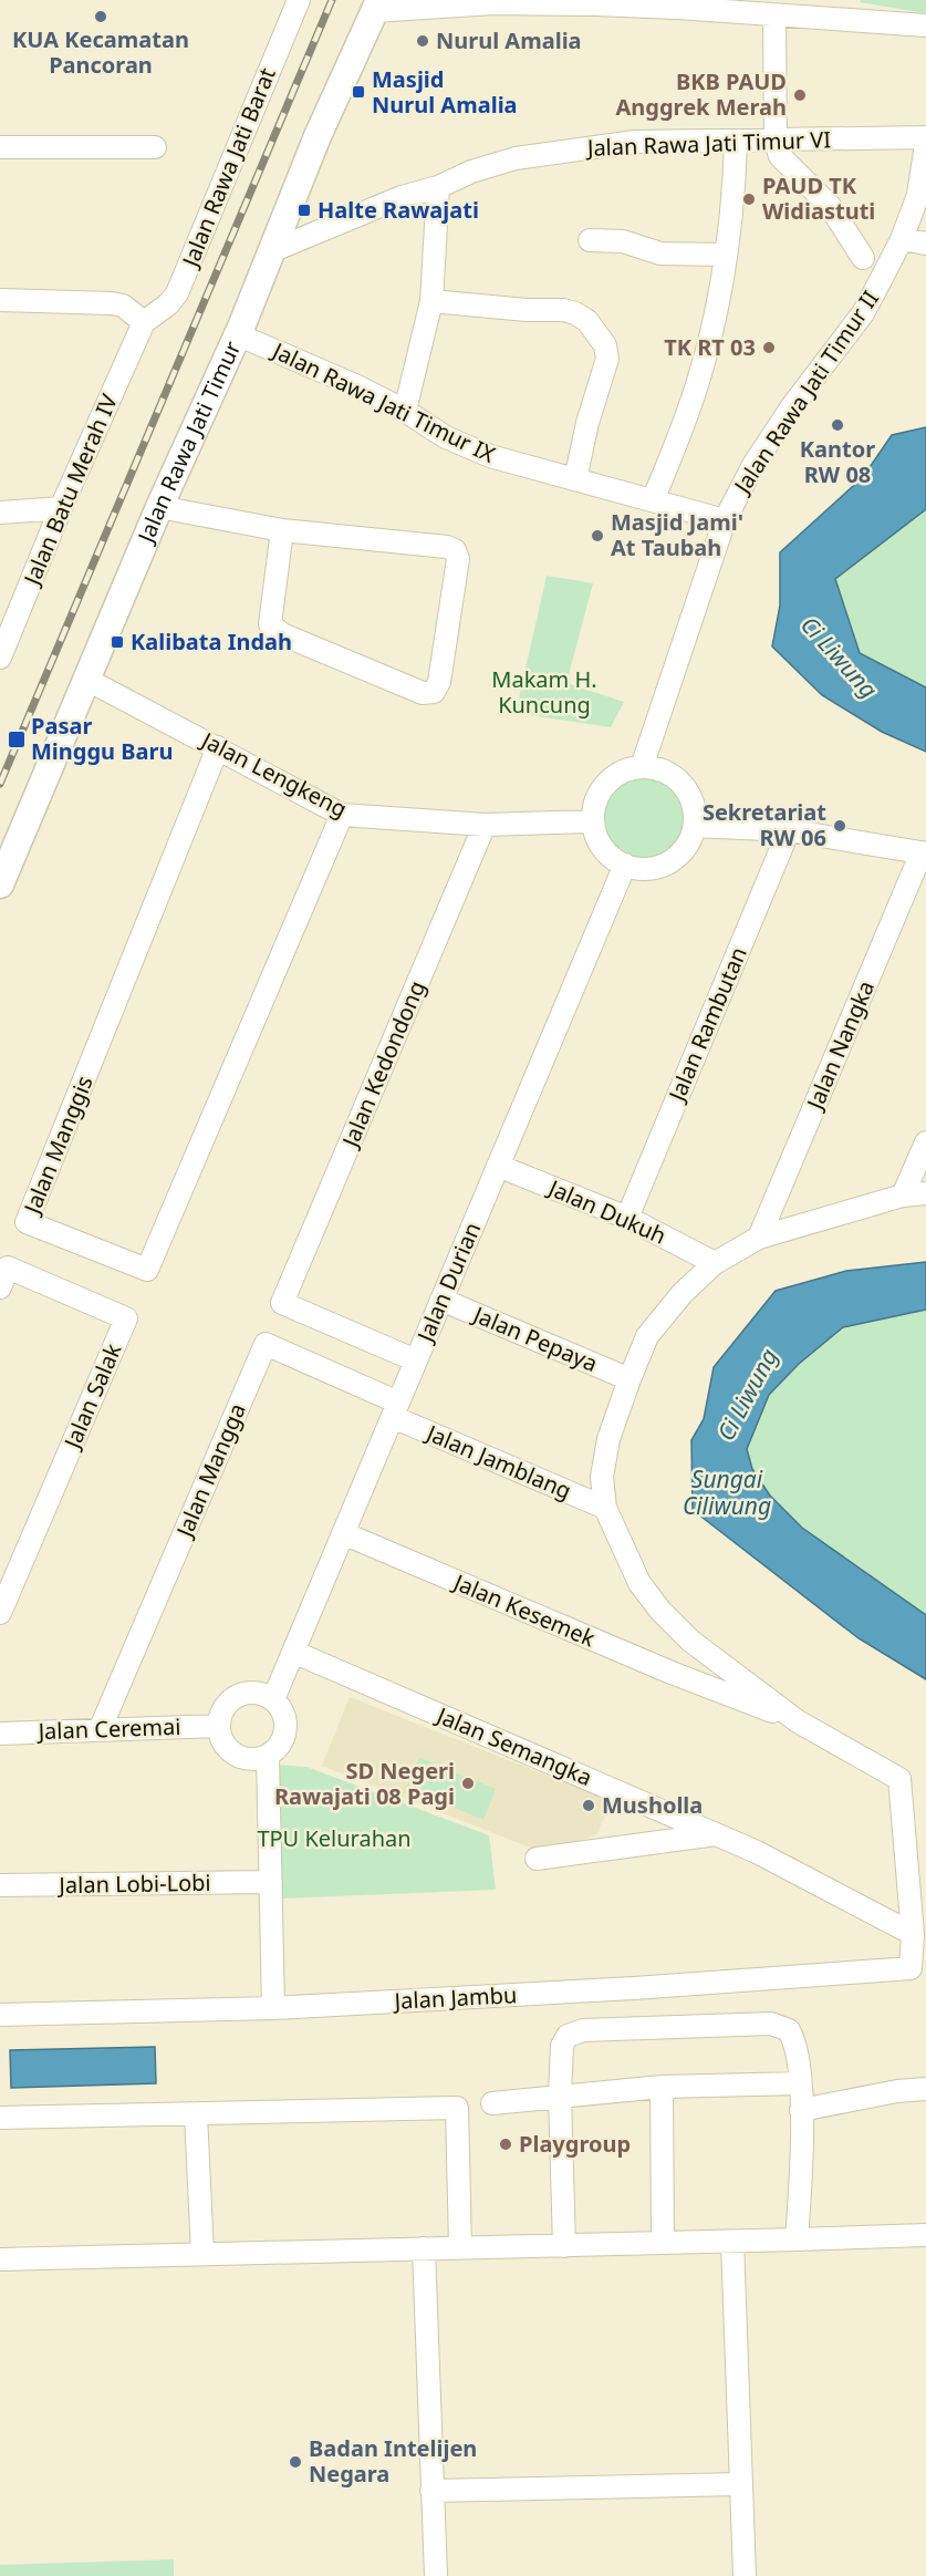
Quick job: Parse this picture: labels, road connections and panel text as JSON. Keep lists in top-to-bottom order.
{
  "streets": {
    "main road": ["Jalan Rawa Jati Timur"],
    "street": [
      "Jalan Rawa Jati Timur VI",
      "Jalan Rawa Jati Barat",
      "Jalan Rawa Jati Timur II",
      "Jalan Rawa Jati Timur IX",
      "Jalan Batu Merah IV",
      "Jalan Lengkeng",
      "Jalan Rambutan",
      "Jalan Nangka",
      "Jalan Kedondong",
      "Jalan Manggis",
      "Jalan Dukuh",
      "Jalan Durian",
      "Jalan Pepaya",
      "Jalan Salak",
      "Jalan Jamblang",
      "Jalan Mangga",
      "Jalan Kesemek",
      "Jalan Ceremai",
      "Jalan Semangka",
      "Jalan Lobi-Lobi",
      "Jalan Jambu"
    ]
  },
  "crossings": [
    ["Jalan Rawa Jati Timur VI", "Jalan Rawa Jati Timur"],
    ["Jalan Rawa Jati Barat", "Jalan Batu Merah IV"],
    ["Jalan Rawa Jati Timur II", "Jalan Rawa Jati Timur IX"],
    ["Jalan Rawa Jati Timur II", "Jalan Lengkeng"],
    ["Jalan Rawa Jati Timur II", "Jalan Durian"],
    ["Jalan Rawa Jati Timur IX", "Jalan Rawa Jati Timur"],
    ["Jalan Rawa Jati Timur", "Jalan Lengkeng"],
    ["Jalan Lengkeng", "Jalan Kedondong"],
    ["Jalan Lengkeng", "Jalan Manggis"],
    ["Jalan Lengkeng", "Jalan Durian"],
    ["Jalan Rambutan", "Jalan Dukuh"],
    ["Jalan Kedondong", "Jalan Durian"],
    ["Jalan Dukuh", "Jalan Durian"],
    ["Jalan Durian", "Jalan Pepaya"],
    ["Jalan Durian", "Jalan Jamblang"],
    ["Jalan Durian", "Jalan Mangga"],
    ["Jalan Durian", "Jalan Kesemek"],
    ["Jalan Durian", "Jalan Ceremai"],
    ["Jalan Durian", "Jalan Semangka"],
    ["Jalan Jamblang", "Jalan Mangga"],
    ["Jalan Mangga", "Jalan Ceremai"],
    ["Jalan Semangka", "Jalan Jambu"]
  ],
  "water": ["Ci Liwung", "Sungai Ciliwung"],
  "parks": ["Makam H. Kuncung", "TPU Kelurahan"],
  "places": {
    "other": [
      "KUA Kecamatan Pancoran",
      "Nurul Amalia",
      "BKB PAUD Anggrek Merah",
      "PAUD TK Widiastuti",
      "TK RT 03",
      "Kantor RW 08",
      "Masjid Jami' At Taubah",
      "Sekretariat RW 06",
      "SD Negeri Rawajati 08 Pagi",
      "Musholla",
      "Playgroup",
      "Badan Intelijen Negara"
    ],
    "transit": [
      "Masjid Nurul Amalia",
      "Halte Rawajati",
      "Kalibata Indah",
      "Pasar Minggu Baru"
    ]
  }
}
